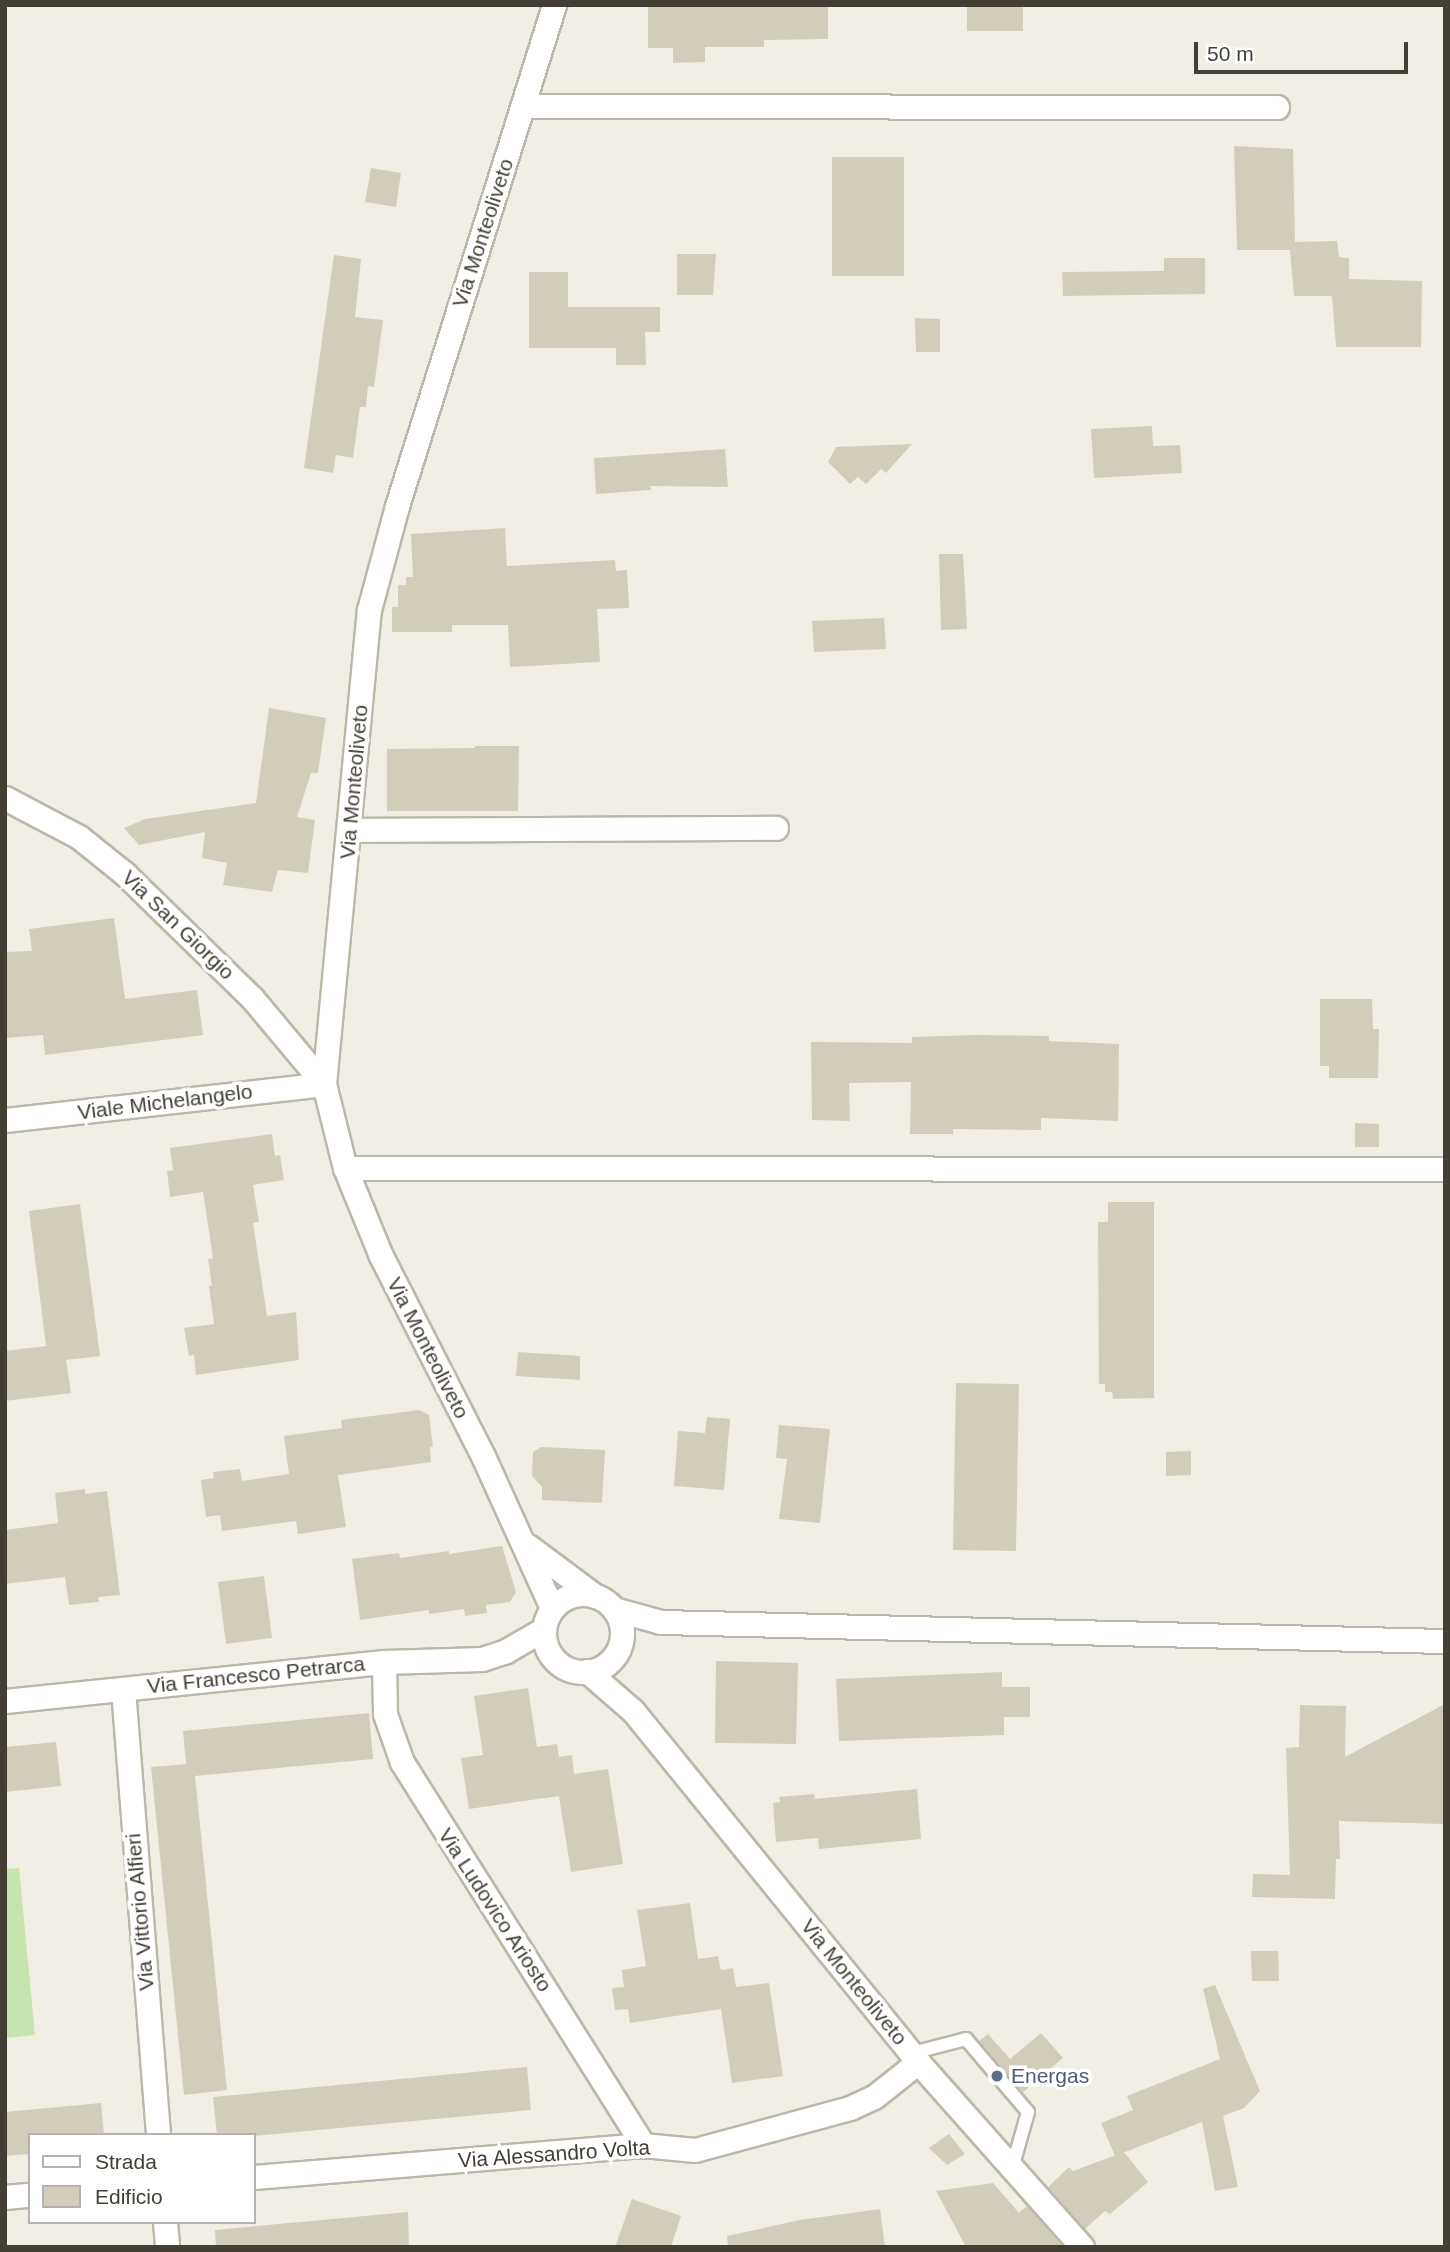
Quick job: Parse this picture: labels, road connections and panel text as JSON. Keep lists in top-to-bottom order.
{
  "streets": {
    "street": [
      "Via Monteoliveto",
      "Via San Giorgio",
      "Viale Michelangelo",
      "Via Francesco Petrarca",
      "Via Ludovico Ariosto",
      "Via Vittorio Alfieri",
      "Via Alessandro Volta"
    ]
  },
  "crossings": [
    ["Via Monteoliveto", "Via San Giorgio"],
    ["Via Monteoliveto", "Viale Michelangelo"],
    ["Via Monteoliveto", "Via Francesco Petrarca"],
    ["Via Monteoliveto", "Via Alessandro Volta"],
    ["Via San Giorgio", "Viale Michelangelo"],
    ["Via Francesco Petrarca", "Via Ludovico Ariosto"],
    ["Via Francesco Petrarca", "Via Vittorio Alfieri"],
    ["Via Ludovico Ariosto", "Via Alessandro Volta"]
  ],
  "places": ["Energas"],
  "legend": ["Strada", "Edificio"],
  "scale_bar": "50 m"
}
